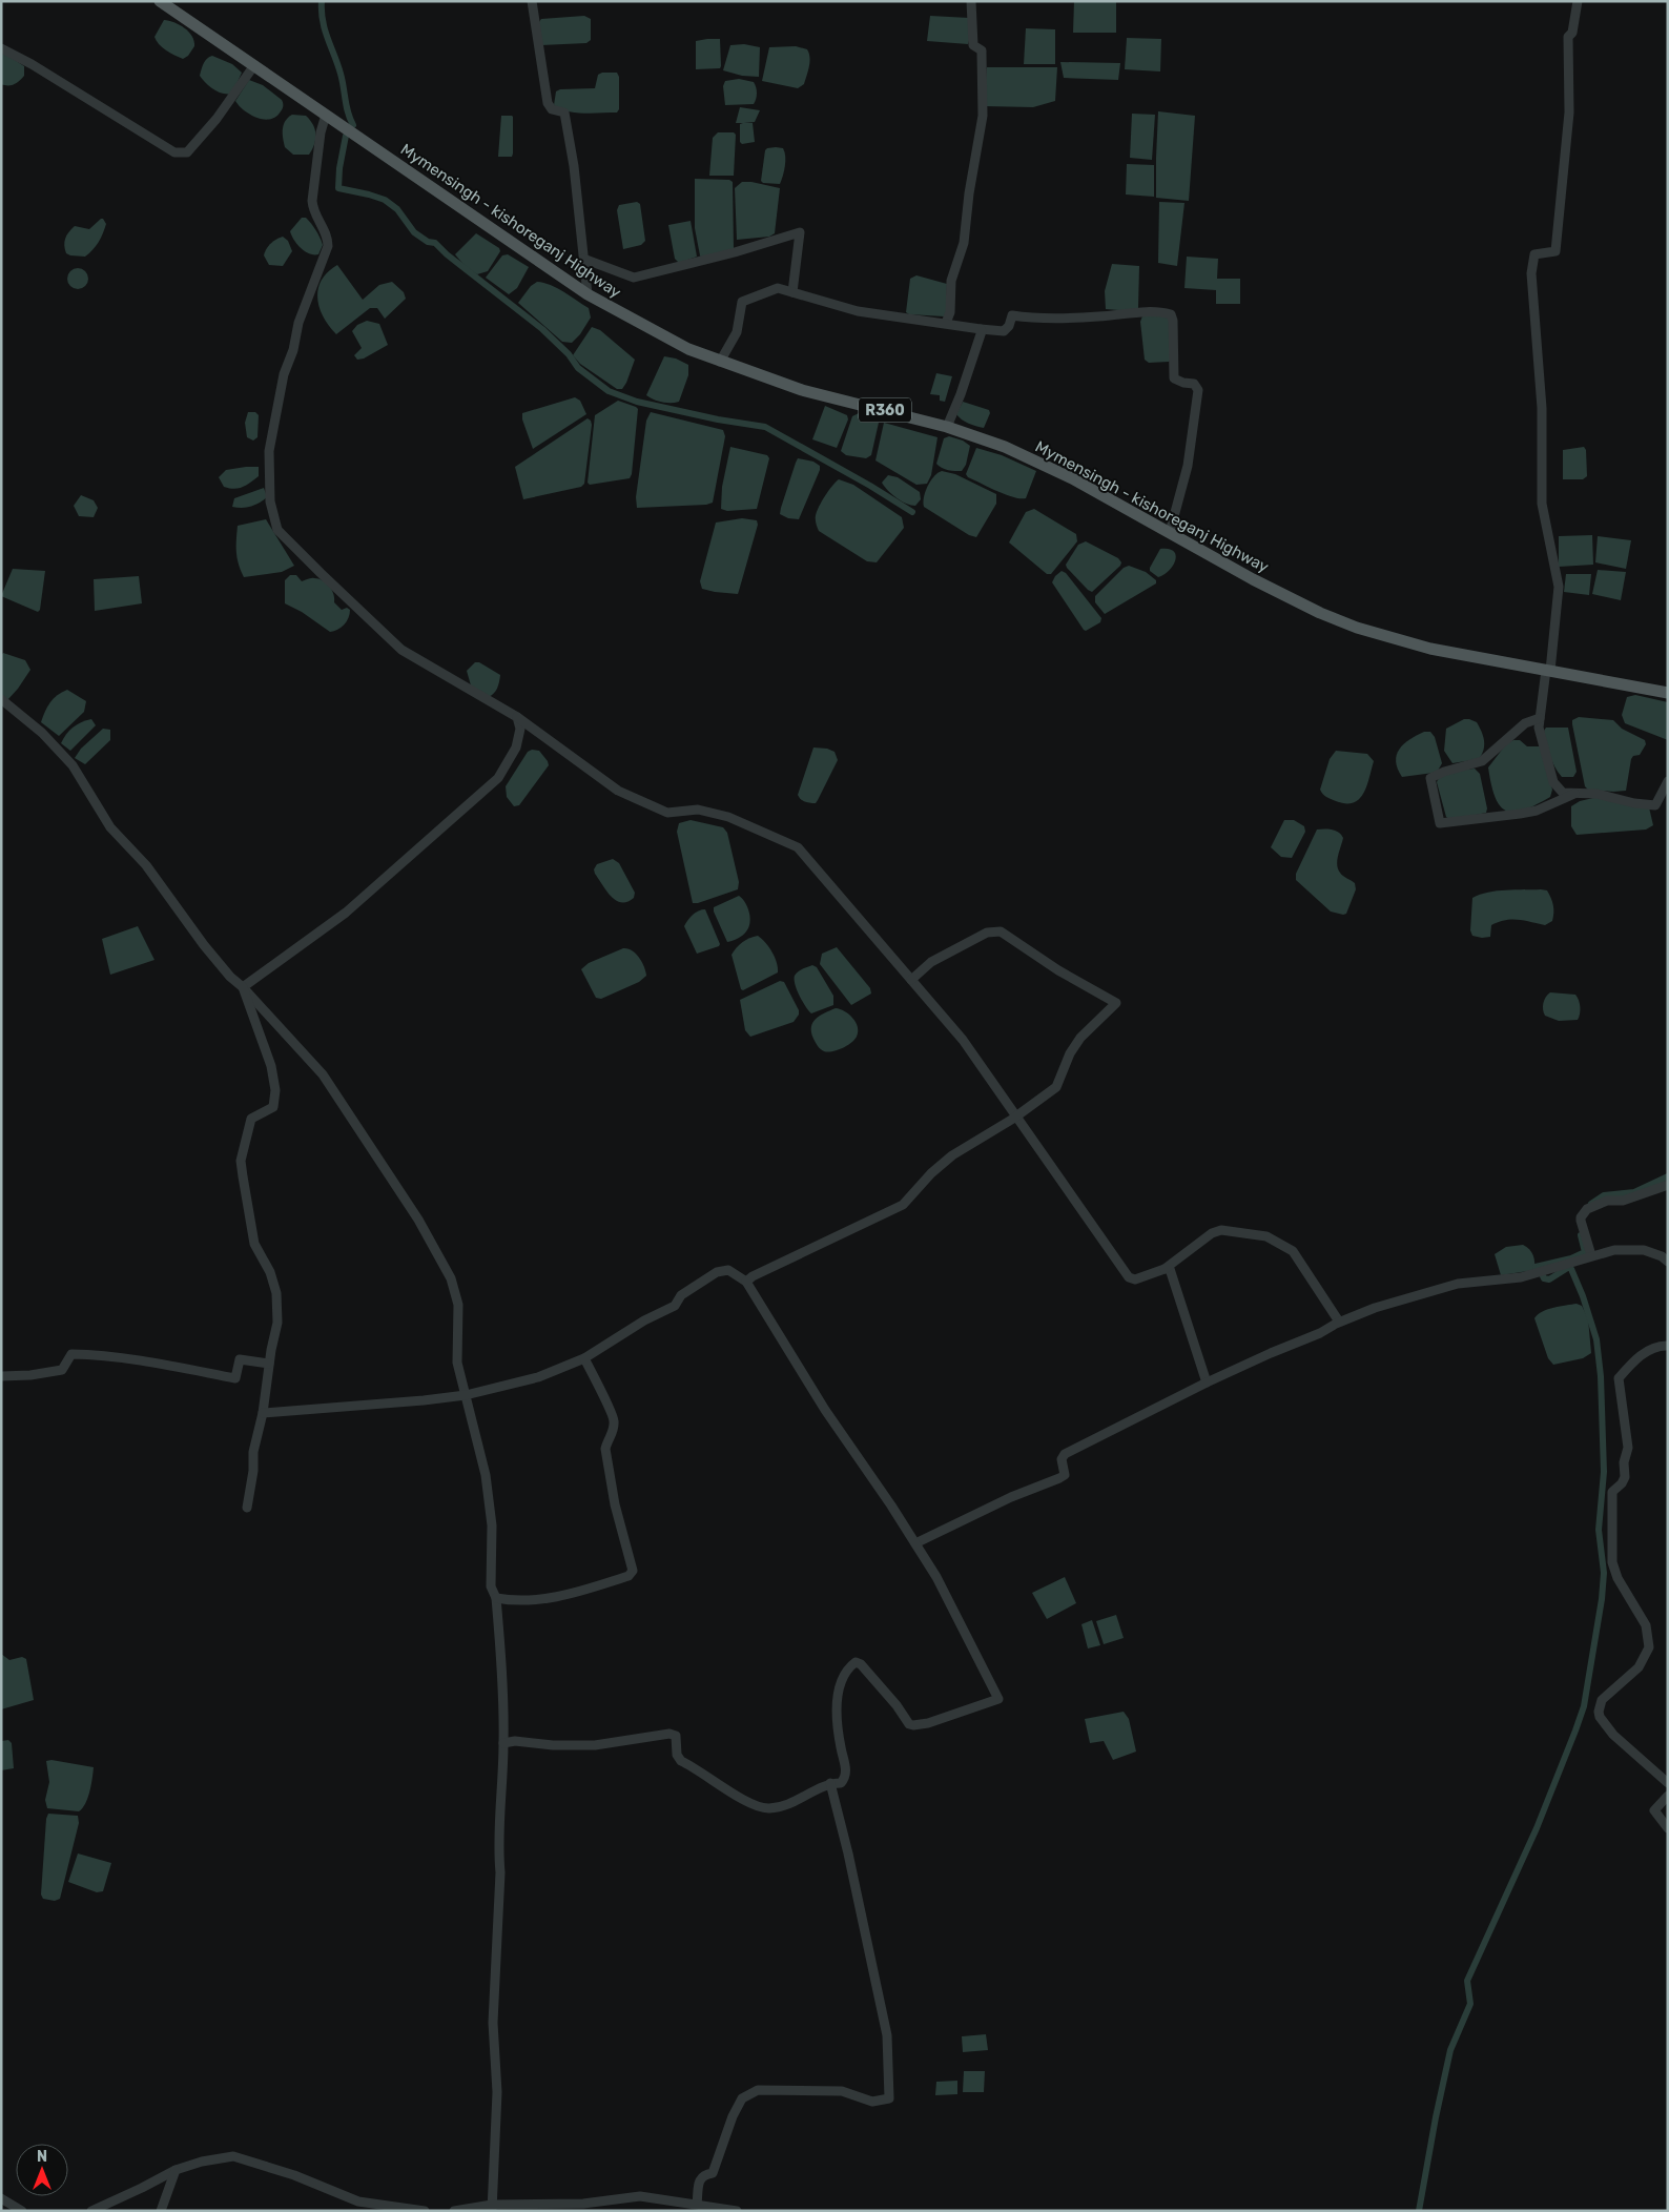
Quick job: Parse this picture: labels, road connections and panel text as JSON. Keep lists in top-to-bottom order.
{
  "streets": {
    "main road": ["Mymensingh - kishoreganj Highway", "R360"]
  },
  "north": "top"
}
